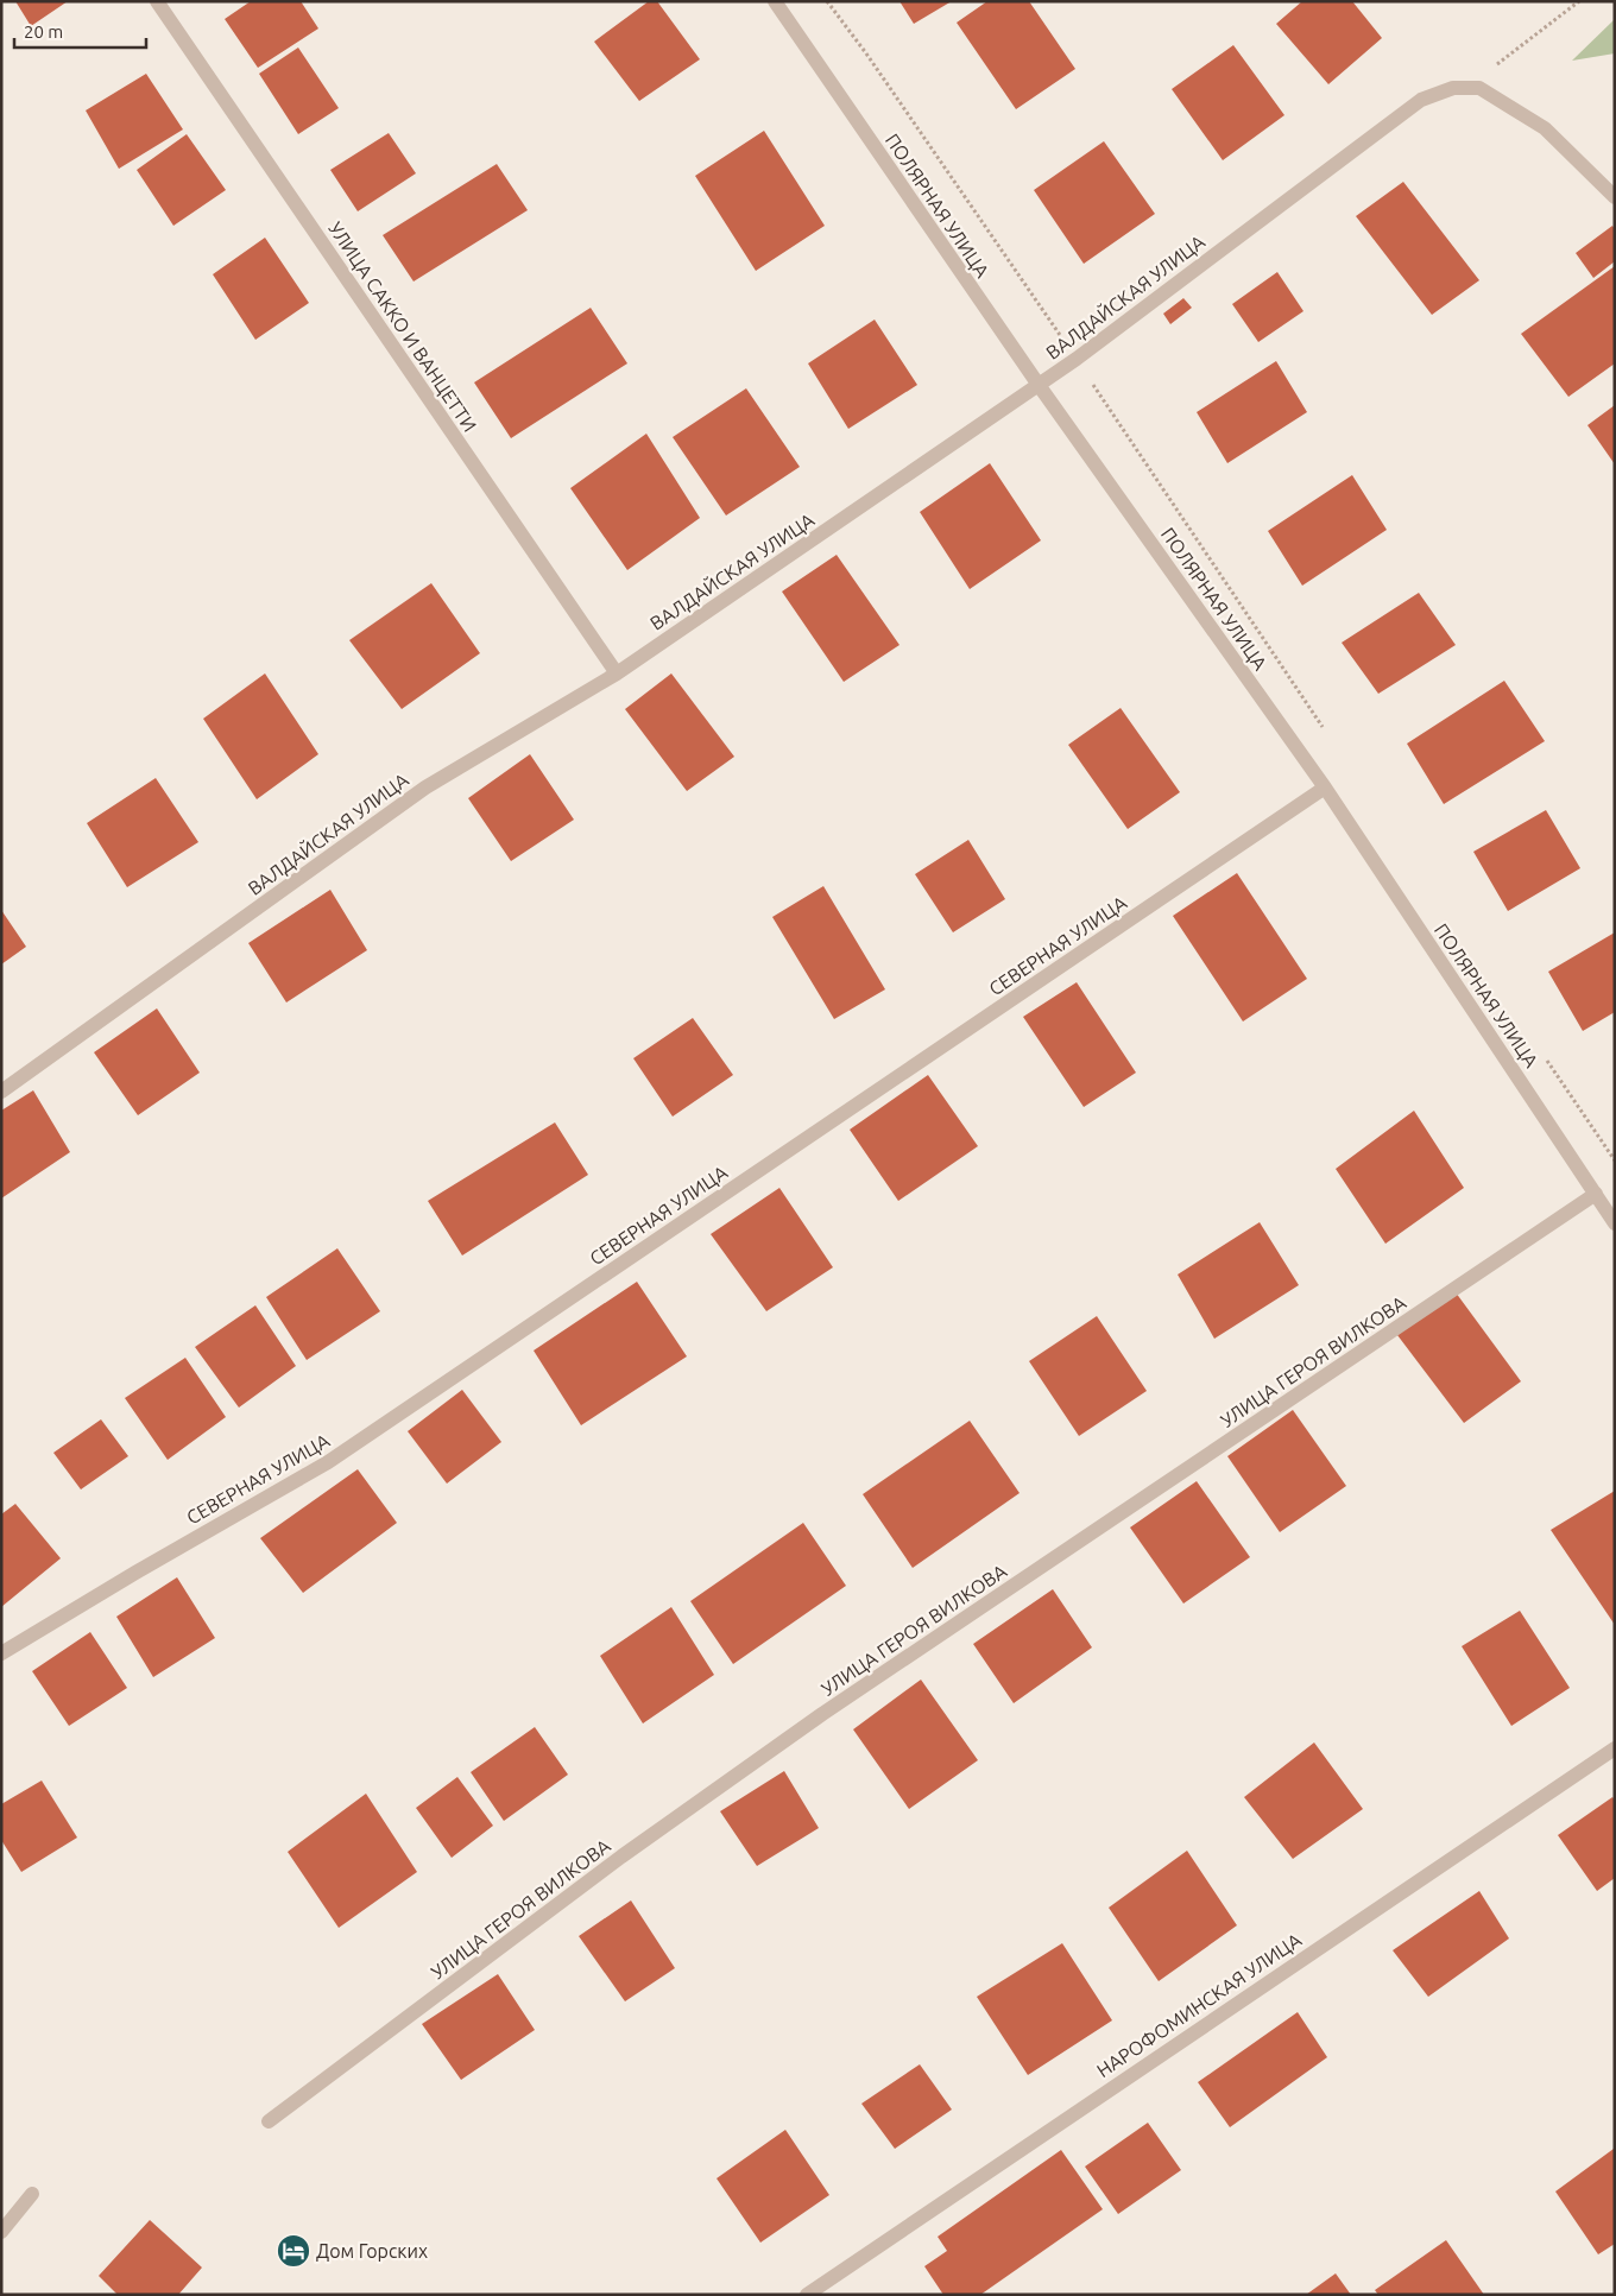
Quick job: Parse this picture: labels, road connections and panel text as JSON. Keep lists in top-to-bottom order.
{
  "streets": {
    "street": [
      "ПОЛЯРНАЯ УЛИЦА",
      "ВАЛДАЙСКАЯ УЛИЦА",
      "УЛИЦА САККО И ВАНЦЕТТИ",
      "СЕВЕРНАЯ УЛИЦА",
      "УЛИЦА ГЕРОЯ ВИЛКОВА",
      "НАРОФОМИНСКАЯ УЛИЦА"
    ]
  },
  "crossings": [
    ["ПОЛЯРНАЯ УЛИЦА", "ВАЛДАЙСКАЯ УЛИЦА"],
    ["ПОЛЯРНАЯ УЛИЦА", "СЕВЕРНАЯ УЛИЦА"],
    ["ПОЛЯРНАЯ УЛИЦА", "УЛИЦА ГЕРОЯ ВИЛКОВА"],
    ["ВАЛДАЙСКАЯ УЛИЦА", "УЛИЦА САККО И ВАНЦЕТТИ"]
  ],
  "places": {
    "hotel": ["Дом Горских"]
  },
  "scale_bar": "20 m"
}
